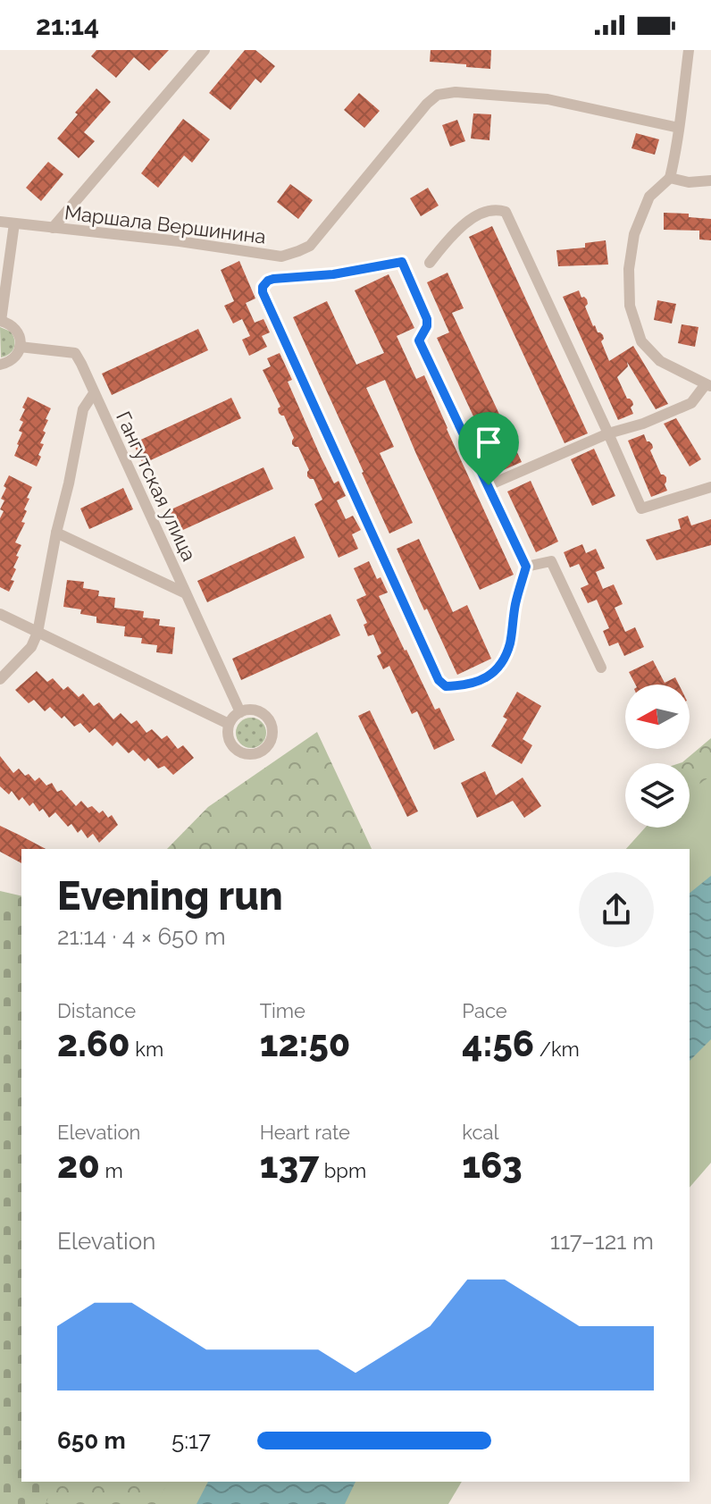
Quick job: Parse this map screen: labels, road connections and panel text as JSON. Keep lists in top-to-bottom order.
{
  "streets": {
    "street": ["Маршала Вершинина", "Гангутская улица"]
  },
  "north": "left",
  "page": {
    "status": "21:14",
    "heading": ["Evening run", "21:14 · 4 × 650 m"],
    "stats": [
      ["Distance", "2.60 km"],
      ["Time", "12:50"],
      ["Pace", "4:56 /km"],
      ["Elevation", "20 m"],
      ["Heart rate", "137 bpm"],
      ["kcal", "163"]
    ],
    "chart": ["Elevation", "117–121 m"],
    "list": [
      {
        "name": "650 m",
        "note": "5:17"
      }
    ]
  }
}
